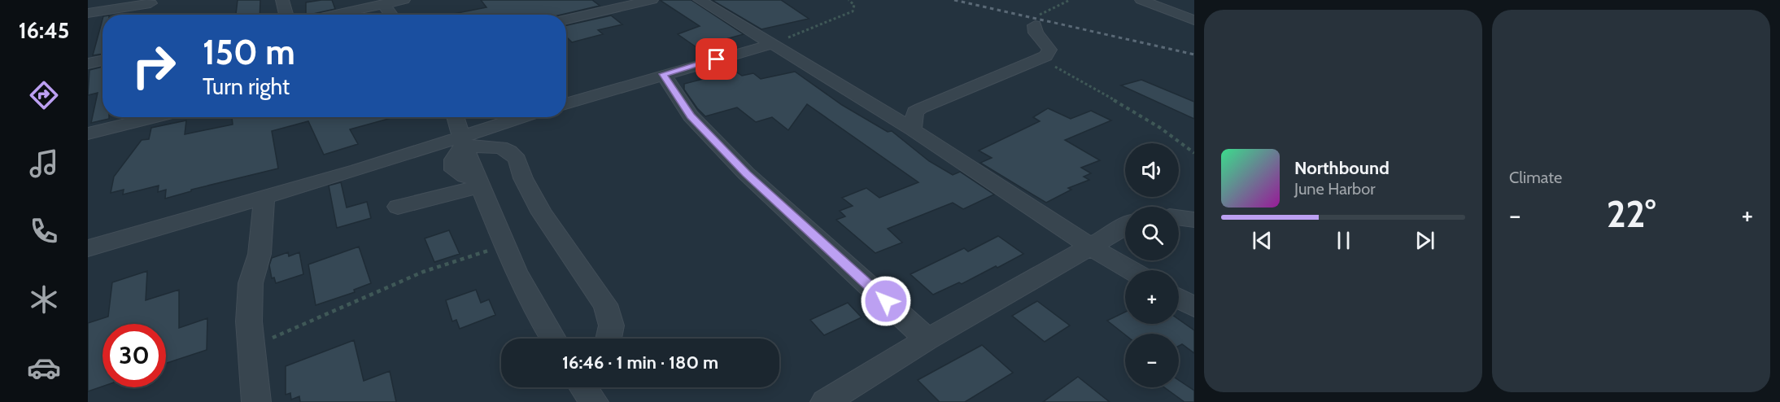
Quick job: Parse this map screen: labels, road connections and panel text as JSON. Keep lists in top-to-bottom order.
{
  "page": {
    "tabs": "16:45",
    "tile": "Climate",
    "turn": ["150 m", "Turn right"],
    "map_buttons": ["+", "−"],
    "song": ["Northbound", "June Harbor"],
    "heat": ["−", "22°", "+"],
    "limit": "30",
    "trip": "16:46 · 1 min · 180 m"
  }
}
